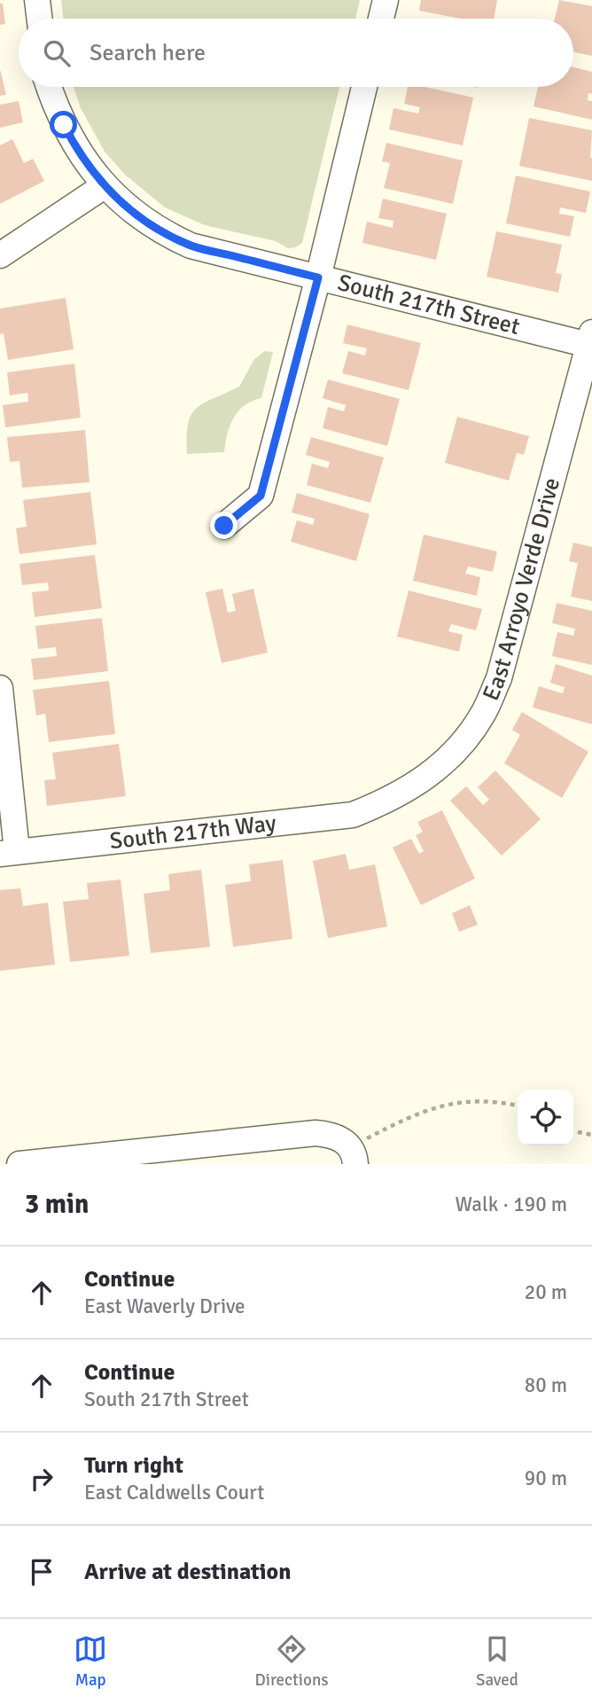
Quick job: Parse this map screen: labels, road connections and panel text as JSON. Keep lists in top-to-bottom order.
{
  "streets": {
    "street": ["South 217th Street", "East Arroyo Verde Drive", "South 217th Way"]
  },
  "crossings": [
    ["South 217th Street", "East Arroyo Verde Drive"],
    ["East Arroyo Verde Drive", "South 217th Way"]
  ],
  "page": {
    "search": "Search here",
    "heading": ["3 min", "Walk · 190 m"],
    "list": [
      ["Continue", "East Waverly Drive", "20 m"],
      ["Continue", "South 217th Street", "80 m"],
      ["Turn right", "East Caldwells Court", "90 m"],
      "Arrive at destination"
    ],
    "nav": ["Map", "Directions", "Saved"]
  }
}
